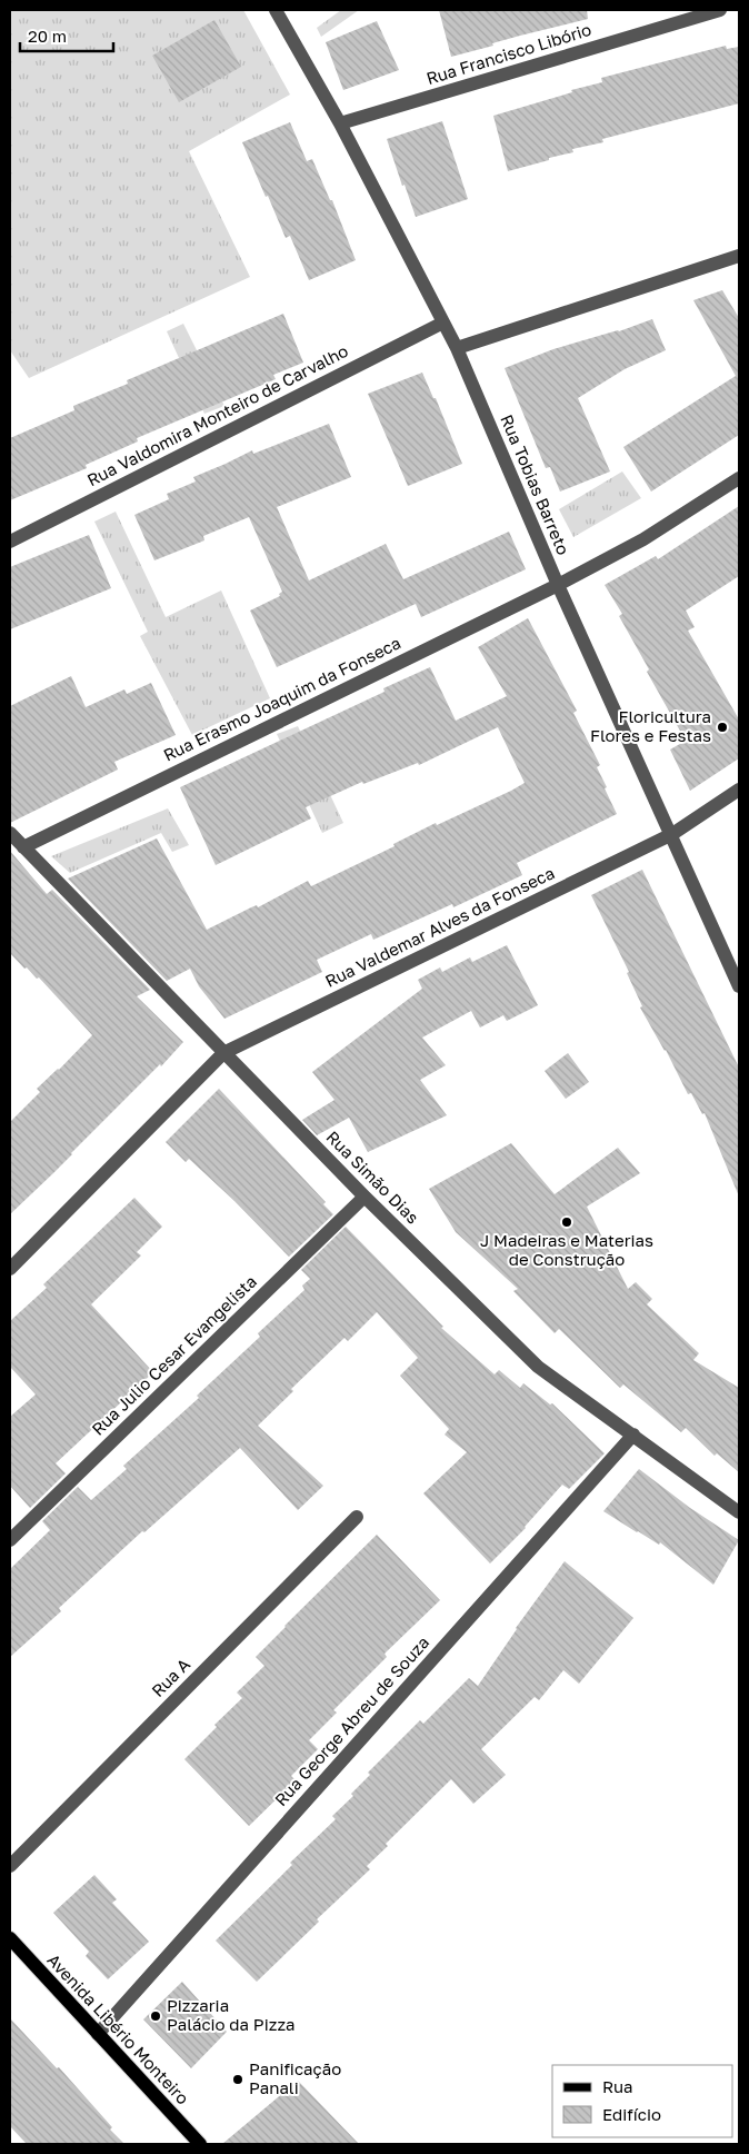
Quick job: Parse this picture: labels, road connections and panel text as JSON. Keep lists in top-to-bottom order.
{
  "streets": {
    "main road": ["Avenida Libério Monteiro"],
    "street": [
      "Rua Francisco Libório",
      "Rua Valdomira Monteiro de Carvalho",
      "Rua Tobias Barreto",
      "Rua Erasmo Joaquim da Fonseca",
      "Rua Valdemar Alves da Fonseca",
      "Rua Simão Dias",
      "Rua Julio Cesar Evangelista",
      "Rua A",
      "Rua George Abreu de Souza"
    ]
  },
  "crossings": [
    ["Rua Francisco Libório", "Rua Tobias Barreto"],
    ["Rua Valdomira Monteiro de Carvalho", "Rua Tobias Barreto"],
    ["Rua Tobias Barreto", "Rua Erasmo Joaquim da Fonseca"],
    ["Rua Tobias Barreto", "Rua Valdemar Alves da Fonseca"],
    ["Rua Erasmo Joaquim da Fonseca", "Rua Simão Dias"],
    ["Rua Valdemar Alves da Fonseca", "Rua Simão Dias"],
    ["Rua Simão Dias", "Rua Julio Cesar Evangelista"],
    ["Rua Simão Dias", "Rua George Abreu de Souza"],
    ["Rua George Abreu de Souza", "Avenida Libério Monteiro"]
  ],
  "places": [
    "Floricultura Flores e Festas",
    "J Madeiras e Materias de Construção",
    "Pizzaria Palácio da Pizza",
    "Panificação Panali"
  ],
  "legend": ["Rua", "Edifício"],
  "scale_bar": "20 m"
}
